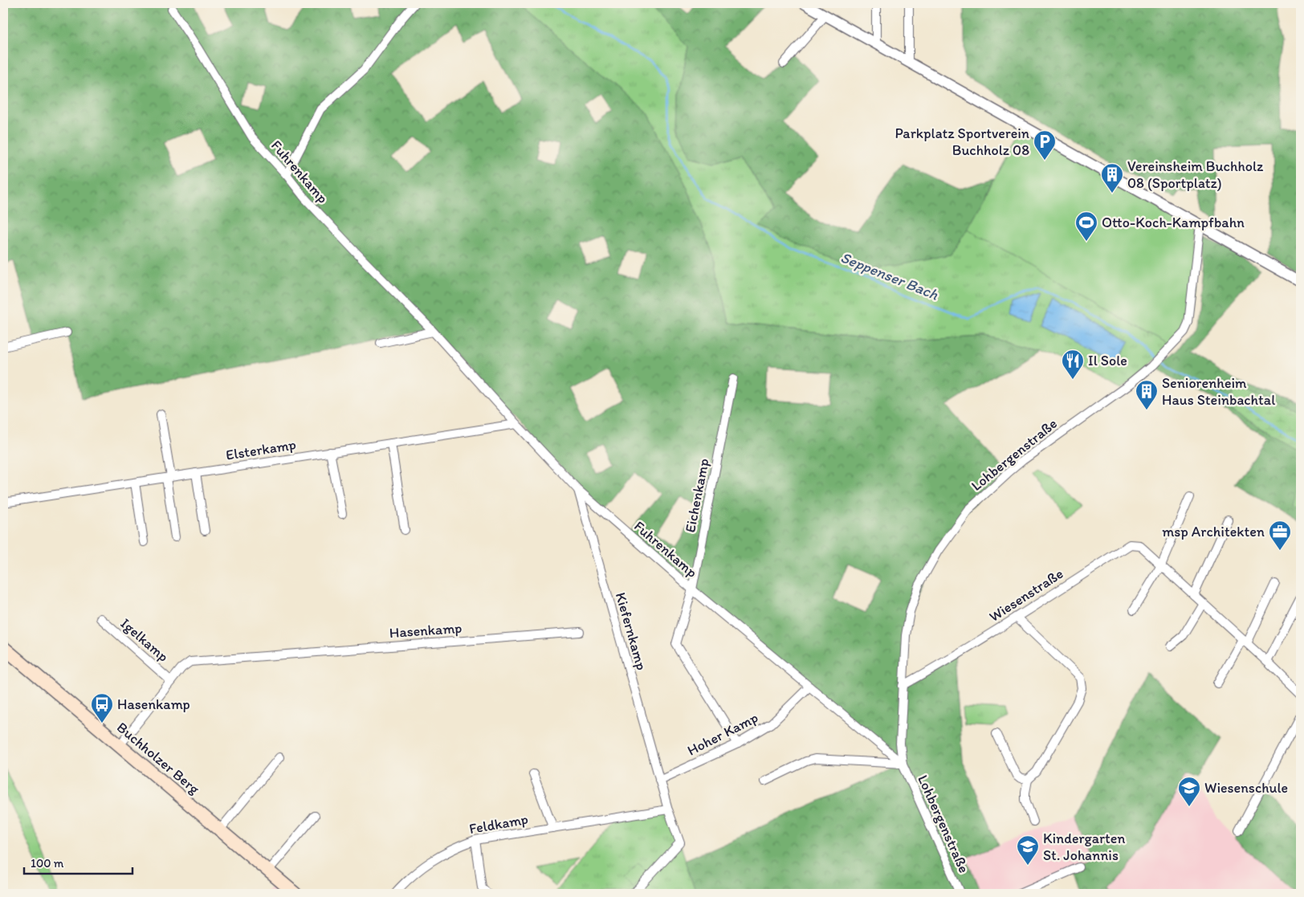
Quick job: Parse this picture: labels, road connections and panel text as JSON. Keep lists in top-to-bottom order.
{
  "streets": {
    "main road": ["Buchholzer Berg"],
    "street": [
      "Fuhrenkamp",
      "Elsterkamp",
      "Lohbergenstraße",
      "Eichenkamp",
      "Wiesenstraße",
      "Hasenkamp",
      "Kiefernkamp",
      "Igelkamp",
      "Hoher Kamp",
      "Feldkamp"
    ]
  },
  "crossings": [
    ["Fuhrenkamp", "Elsterkamp"],
    ["Fuhrenkamp", "Lohbergenstraße"],
    ["Fuhrenkamp", "Eichenkamp"],
    ["Fuhrenkamp", "Kiefernkamp"],
    ["Fuhrenkamp", "Hoher Kamp"],
    ["Lohbergenstraße", "Wiesenstraße"],
    ["Eichenkamp", "Hoher Kamp"],
    ["Hasenkamp", "Igelkamp"],
    ["Hasenkamp", "Buchholzer Berg"],
    ["Kiefernkamp", "Hoher Kamp"]
  ],
  "water": ["Seppenser Bach"],
  "places": {
    "parking": ["Parkplatz Sportverein Buchholz 08"],
    "building": ["Vereinsheim Buchholz 08 (Sportplatz)", "Seniorenheim Haus Steinbachtal"],
    "sports": ["Otto-Koch-Kampfbahn"],
    "restaurant": ["Il Sole"],
    "office": ["msp Architekten"],
    "bus stop": ["Hasenkamp"],
    "school or university": ["Wiesenschule", "Kindergarten St. Johannis"]
  },
  "scale_bar": "100 m"
}
